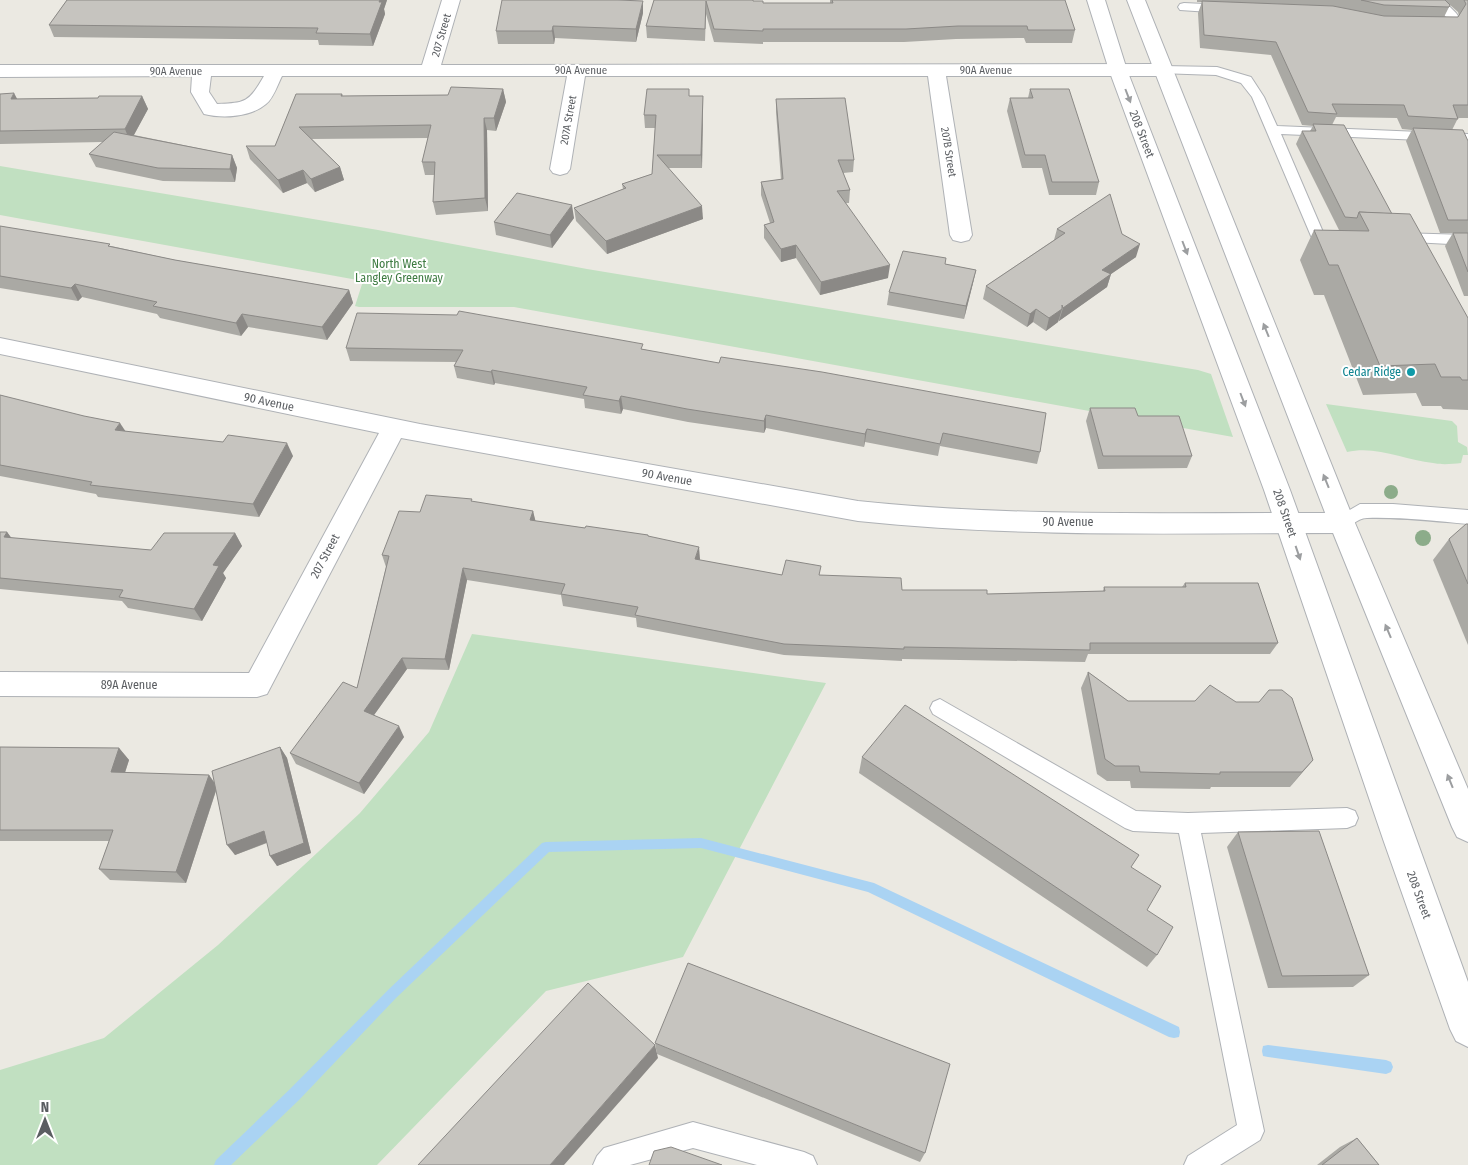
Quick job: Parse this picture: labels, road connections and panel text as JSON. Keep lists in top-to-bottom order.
{
  "streets": {
    "street": [
      "207 Street",
      "90A Avenue",
      "207A Street",
      "208 Street",
      "207B Street",
      "90 Avenue",
      "89A Avenue"
    ]
  },
  "crossings": [
    ["207 Street", "90A Avenue"],
    ["207 Street", "90 Avenue"],
    ["207 Street", "89A Avenue"],
    ["90A Avenue", "207A Street"],
    ["90A Avenue", "208 Street"],
    ["90A Avenue", "207B Street"],
    ["208 Street", "90 Avenue"]
  ],
  "parks": ["North West Langley Greenway"],
  "places": ["Cedar Ridge"],
  "north": "top"
}
